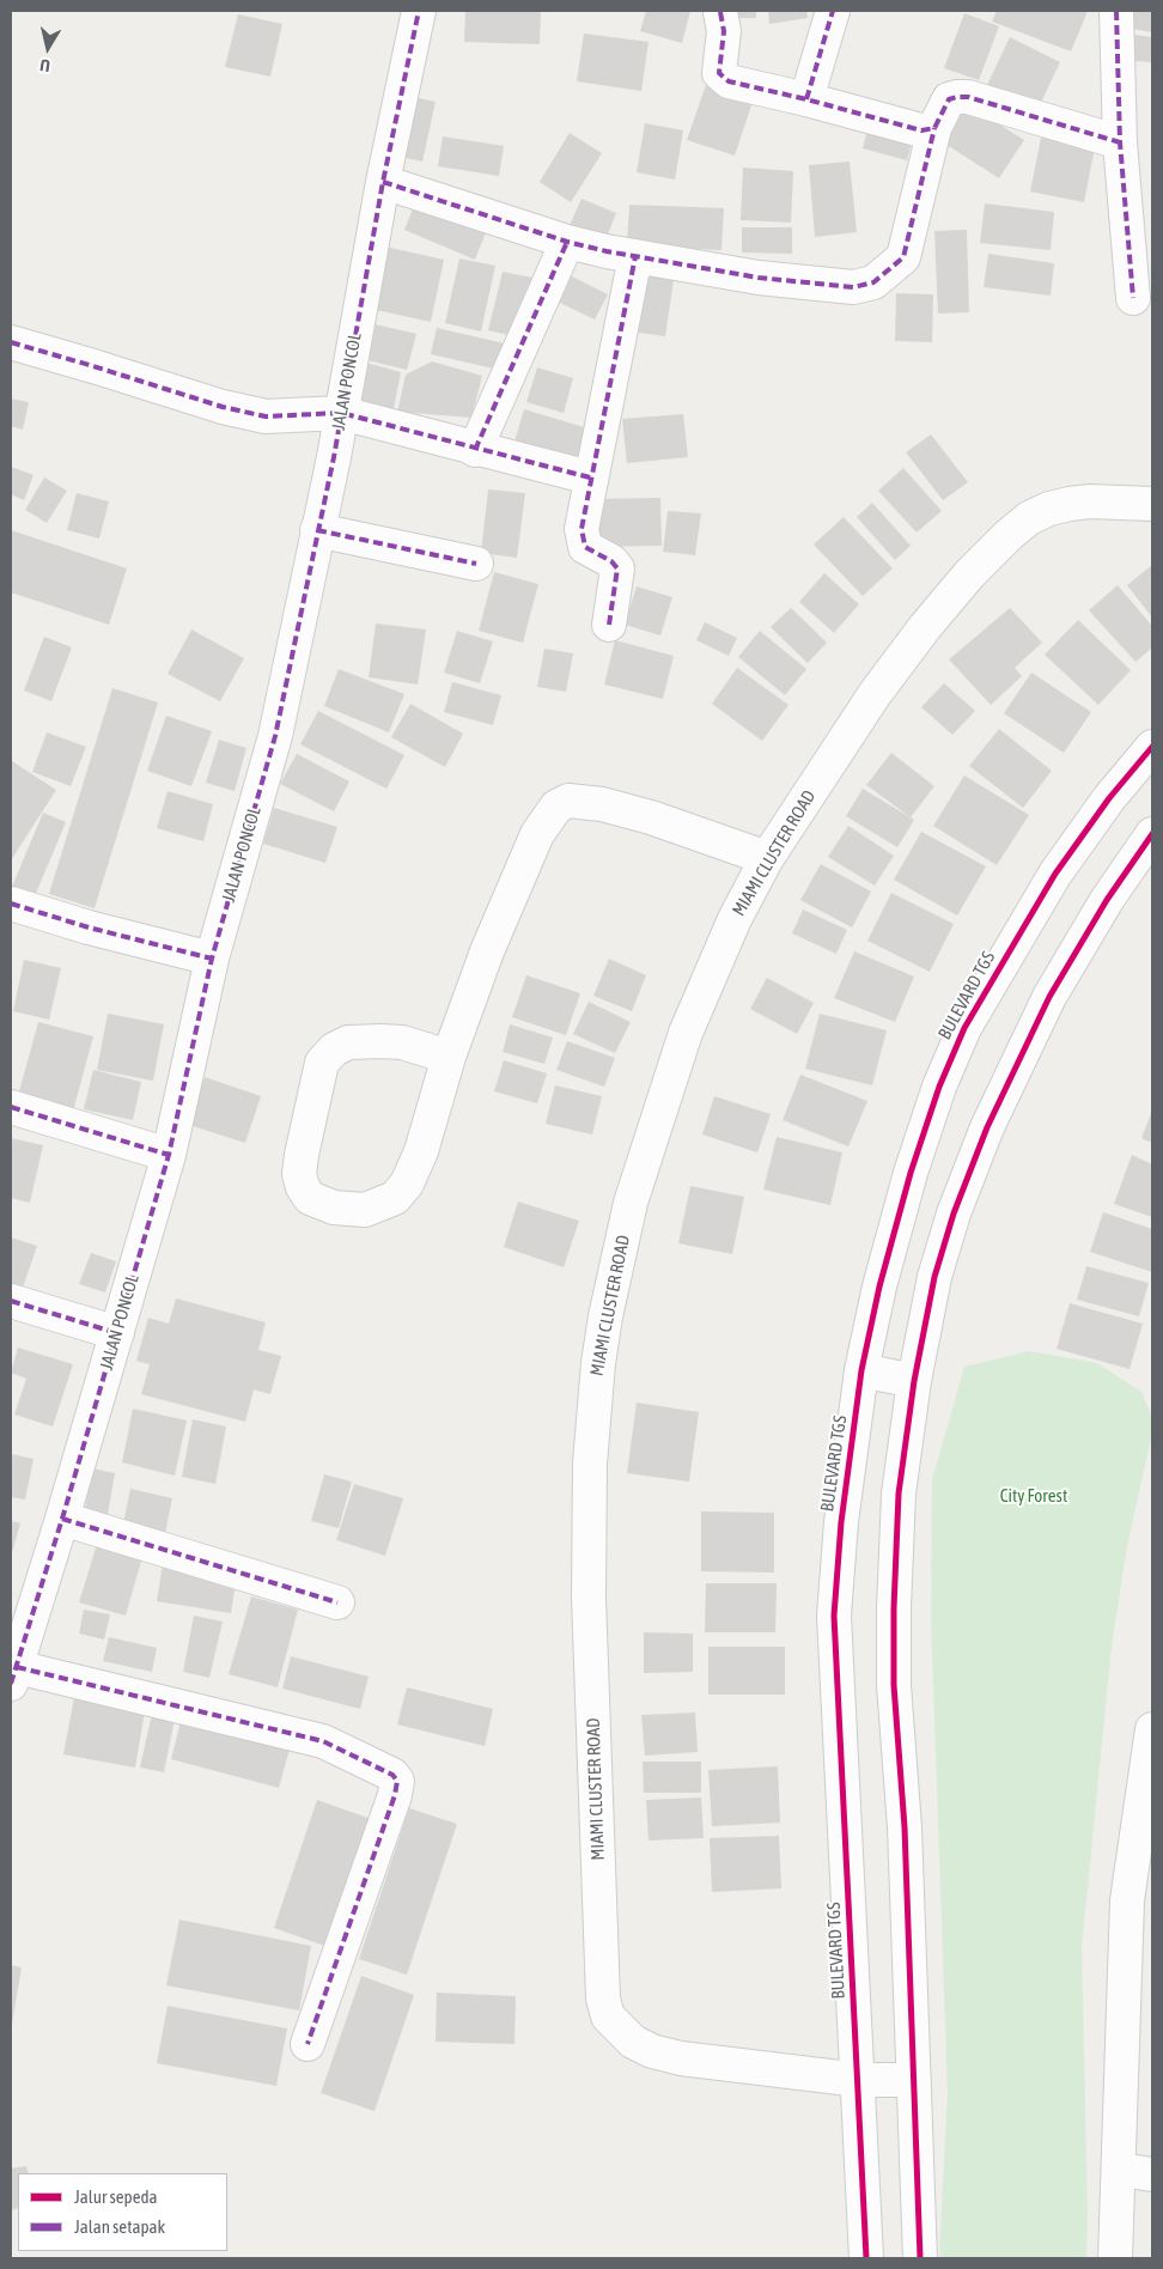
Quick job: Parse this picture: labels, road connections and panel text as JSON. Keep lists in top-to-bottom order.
{
  "streets": {
    "street": ["JALAN PONCOL", "MIAMI CLUSTER ROAD", "BULEVARD TGS"]
  },
  "crossings": [
    ["MIAMI CLUSTER ROAD", "BULEVARD TGS"]
  ],
  "parks": ["City Forest"],
  "legend": ["Jalur sepeda", "Jalan setapak"],
  "north": "bottom"
}
